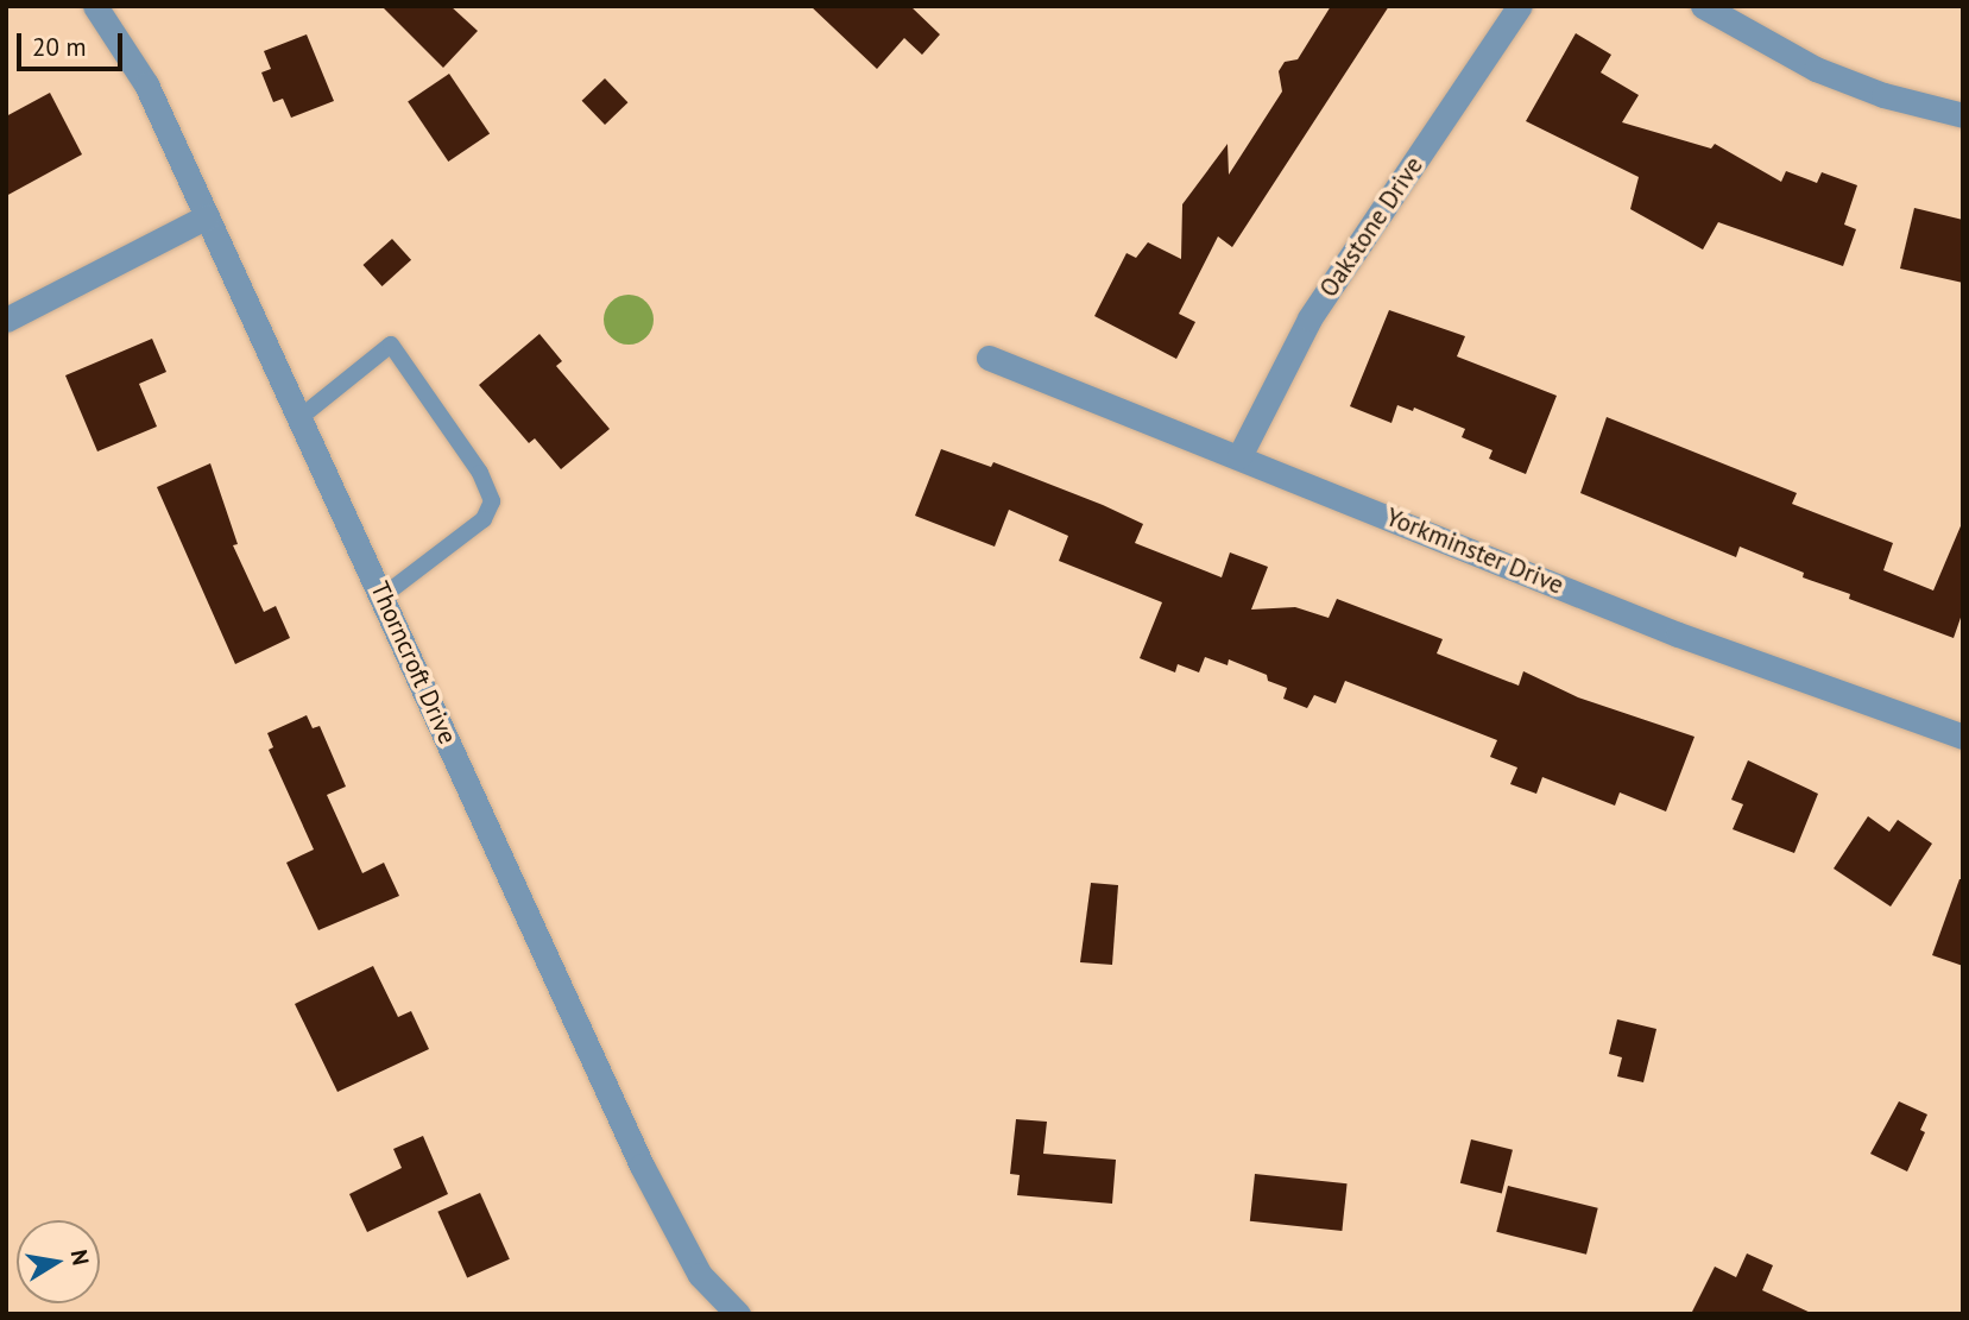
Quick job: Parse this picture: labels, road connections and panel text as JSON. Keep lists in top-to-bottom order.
{
  "streets": {
    "street": ["Oakstone Drive", "Yorkminster Drive", "Thorncroft Drive"]
  },
  "crossings": [
    ["Oakstone Drive", "Yorkminster Drive"]
  ],
  "scale_bar": "20 m",
  "north": "right"
}
